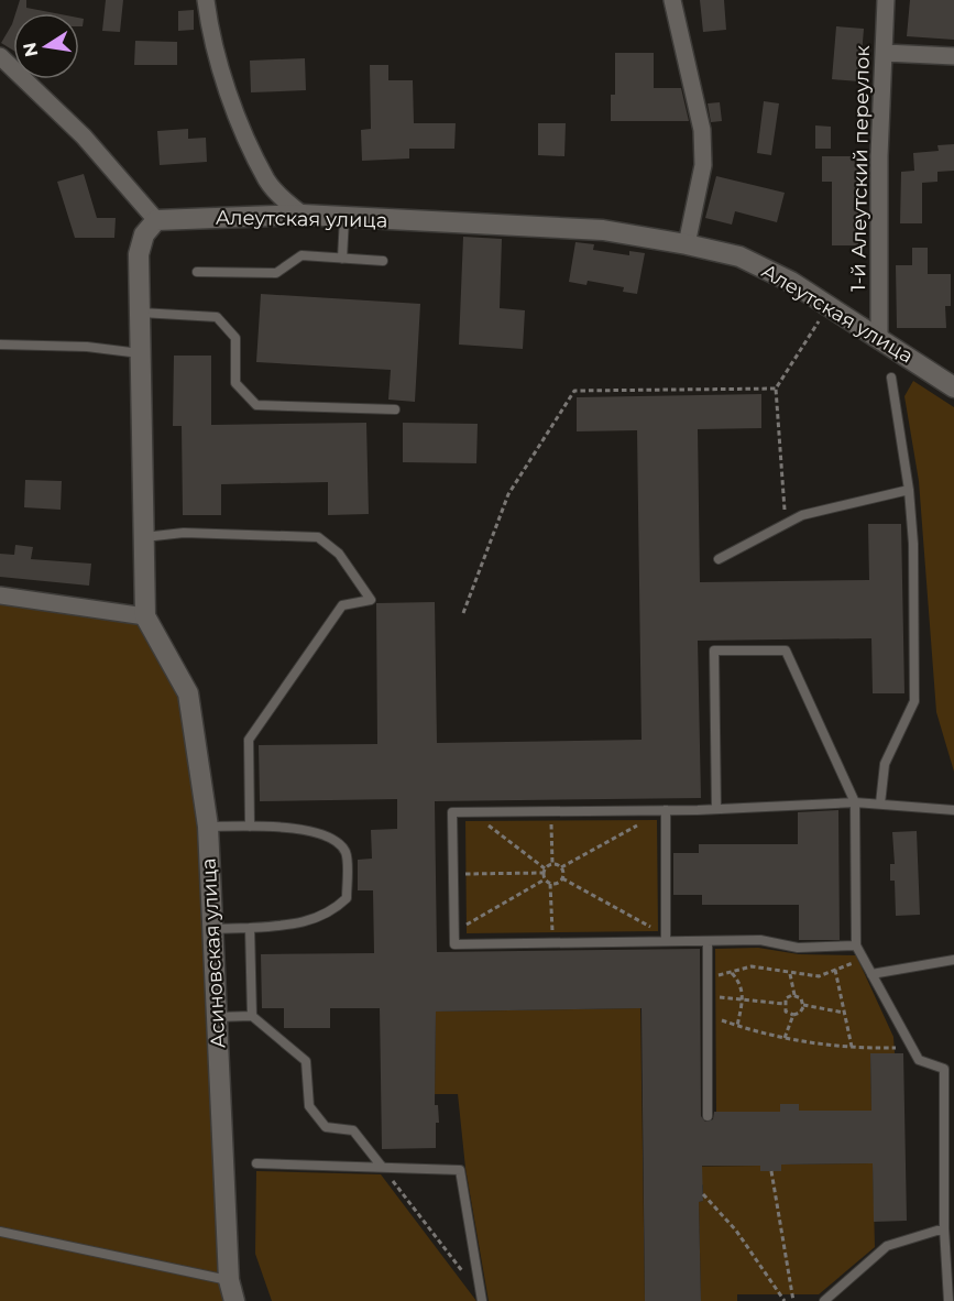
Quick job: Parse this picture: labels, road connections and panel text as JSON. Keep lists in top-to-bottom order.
{
  "streets": {
    "street": ["1-й Алеутский переулок", "Алеутская улица", "Асиновская улица"]
  },
  "crossings": [
    ["1-й Алеутский переулок", "Алеутская улица"]
  ],
  "north": "left"
}
